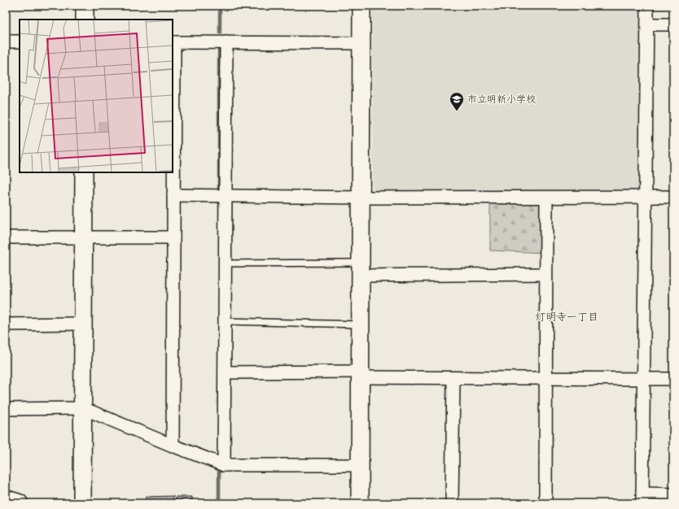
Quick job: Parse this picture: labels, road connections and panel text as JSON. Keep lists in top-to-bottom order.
{
  "districts": ["灯明寺一丁目"],
  "places": {
    "school or university": ["市立明新小学校"]
  }
}
